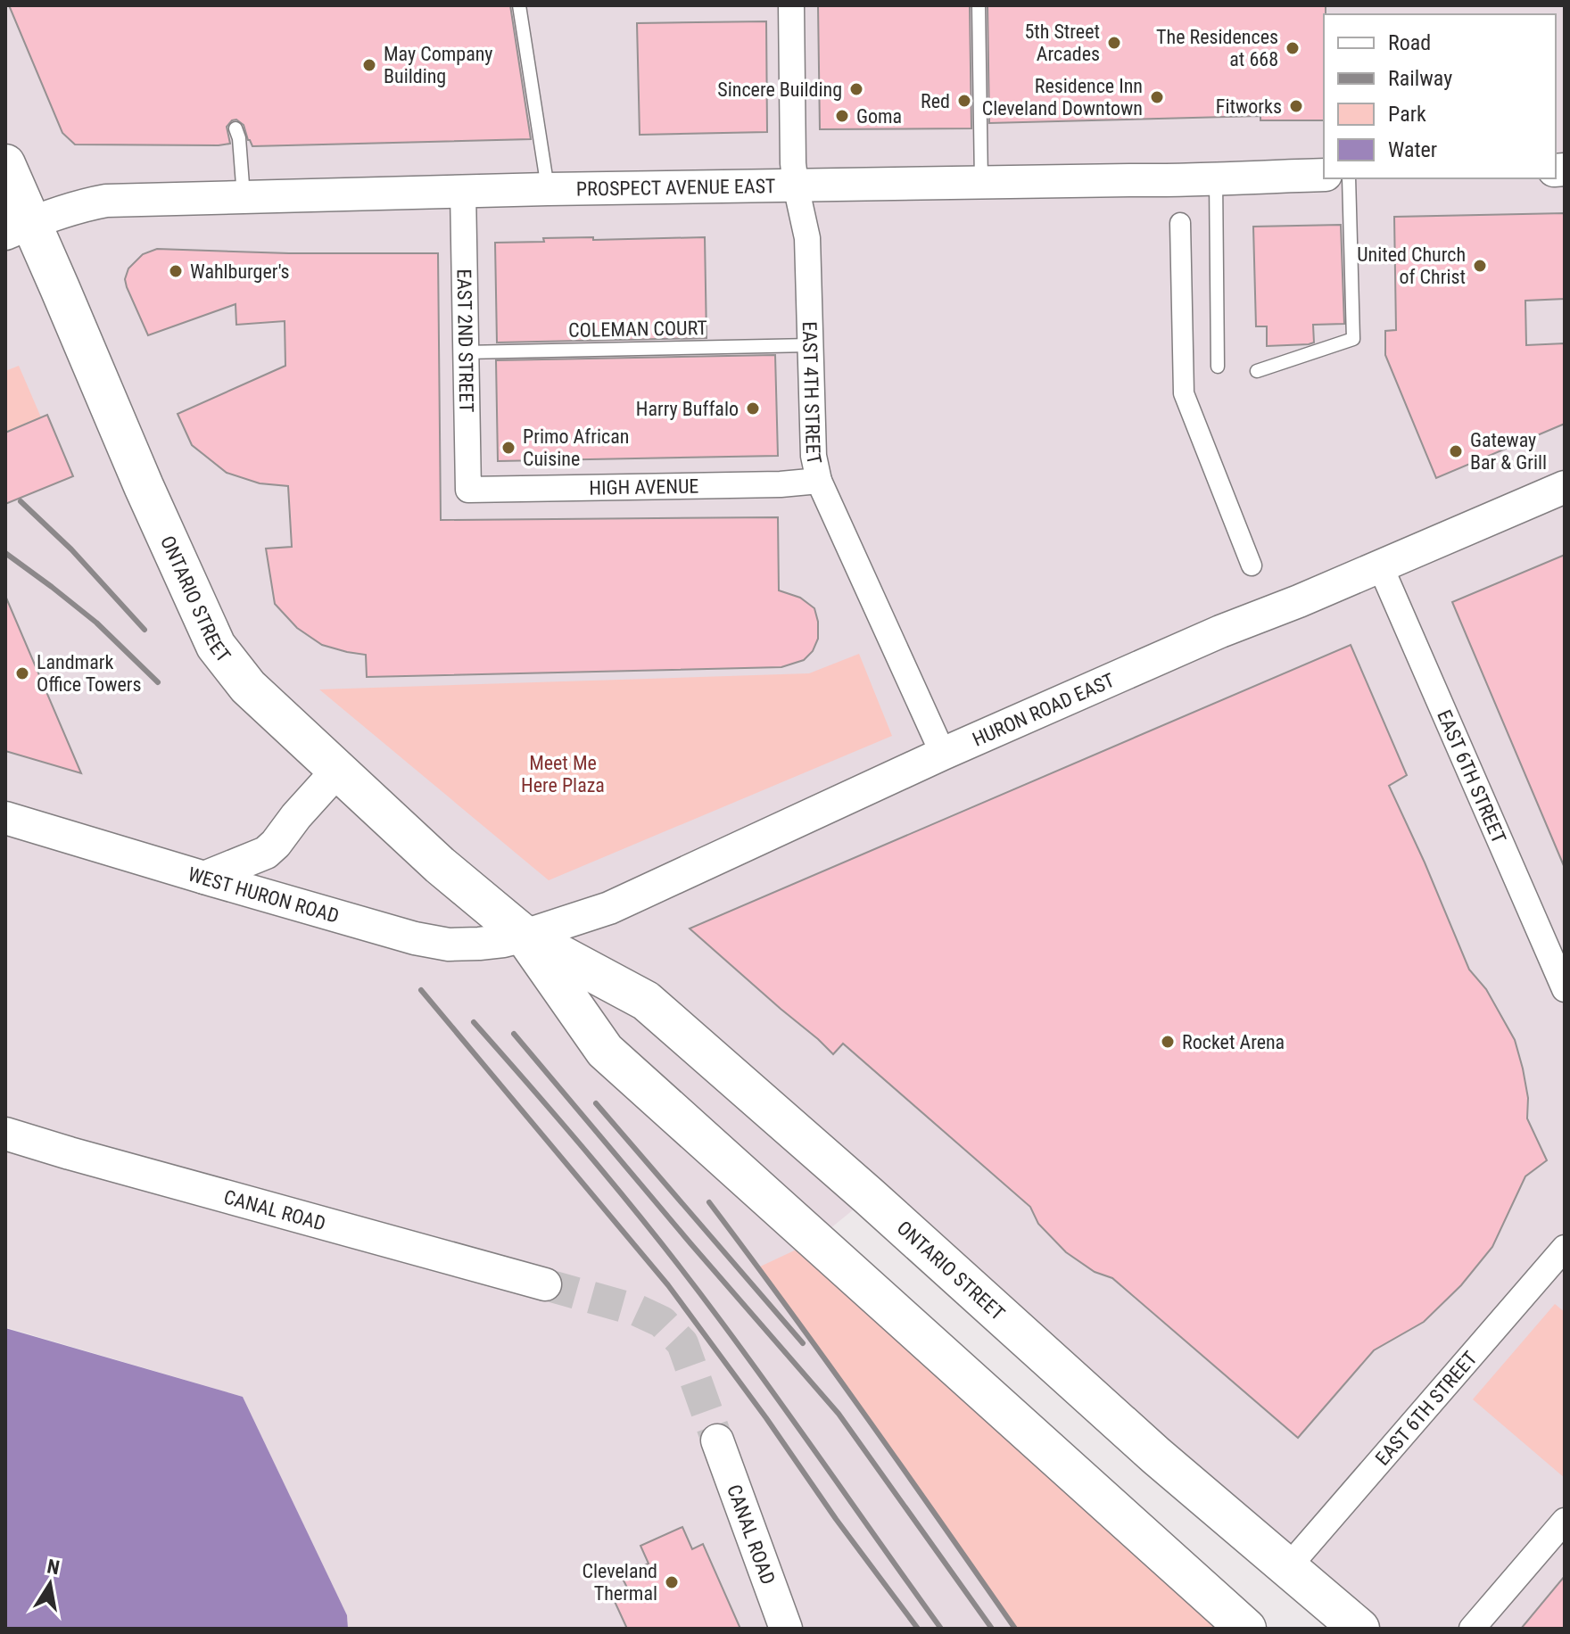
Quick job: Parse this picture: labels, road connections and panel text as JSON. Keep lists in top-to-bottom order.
{
  "streets": {
    "main road": ["ONTARIO STREET"],
    "street": [
      "PROSPECT AVENUE EAST",
      "EAST 2ND STREET",
      "EAST 4TH STREET",
      "HIGH AVENUE",
      "HURON ROAD EAST",
      "EAST 6TH STREET",
      "WEST HURON ROAD",
      "CANAL ROAD"
    ],
    "lane": ["COLEMAN COURT"]
  },
  "crossings": [
    ["PROSPECT AVENUE EAST", "EAST 2ND STREET"],
    ["PROSPECT AVENUE EAST", "EAST 4TH STREET"],
    ["PROSPECT AVENUE EAST", "ONTARIO STREET"],
    ["COLEMAN COURT", "EAST 2ND STREET"],
    ["COLEMAN COURT", "EAST 4TH STREET"],
    ["EAST 2ND STREET", "HIGH AVENUE"],
    ["EAST 4TH STREET", "HIGH AVENUE"],
    ["EAST 4TH STREET", "HURON ROAD EAST"],
    ["ONTARIO STREET", "HURON ROAD EAST"],
    ["ONTARIO STREET", "EAST 6TH STREET"],
    ["ONTARIO STREET", "WEST HURON ROAD"],
    ["HURON ROAD EAST", "EAST 6TH STREET"],
    ["HURON ROAD EAST", "WEST HURON ROAD"]
  ],
  "parks": ["Meet Me Here Plaza"],
  "places": [
    "5th Street Arcades",
    "The Residences at 668",
    "May Company Building",
    "Sincere Building",
    "Residence Inn Cleveland Downtown",
    "Red",
    "Fitworks",
    "Goma",
    "United Church of Christ",
    "Wahlburger's",
    "Harry Buffalo",
    "Primo African Cuisine",
    "Gateway Bar & Grill",
    "Landmark Office Towers",
    "Rocket Arena",
    "Cleveland Thermal"
  ],
  "legend": [
    "Road",
    "Railway",
    "Park",
    "Water"
  ],
  "north": "top"
}
